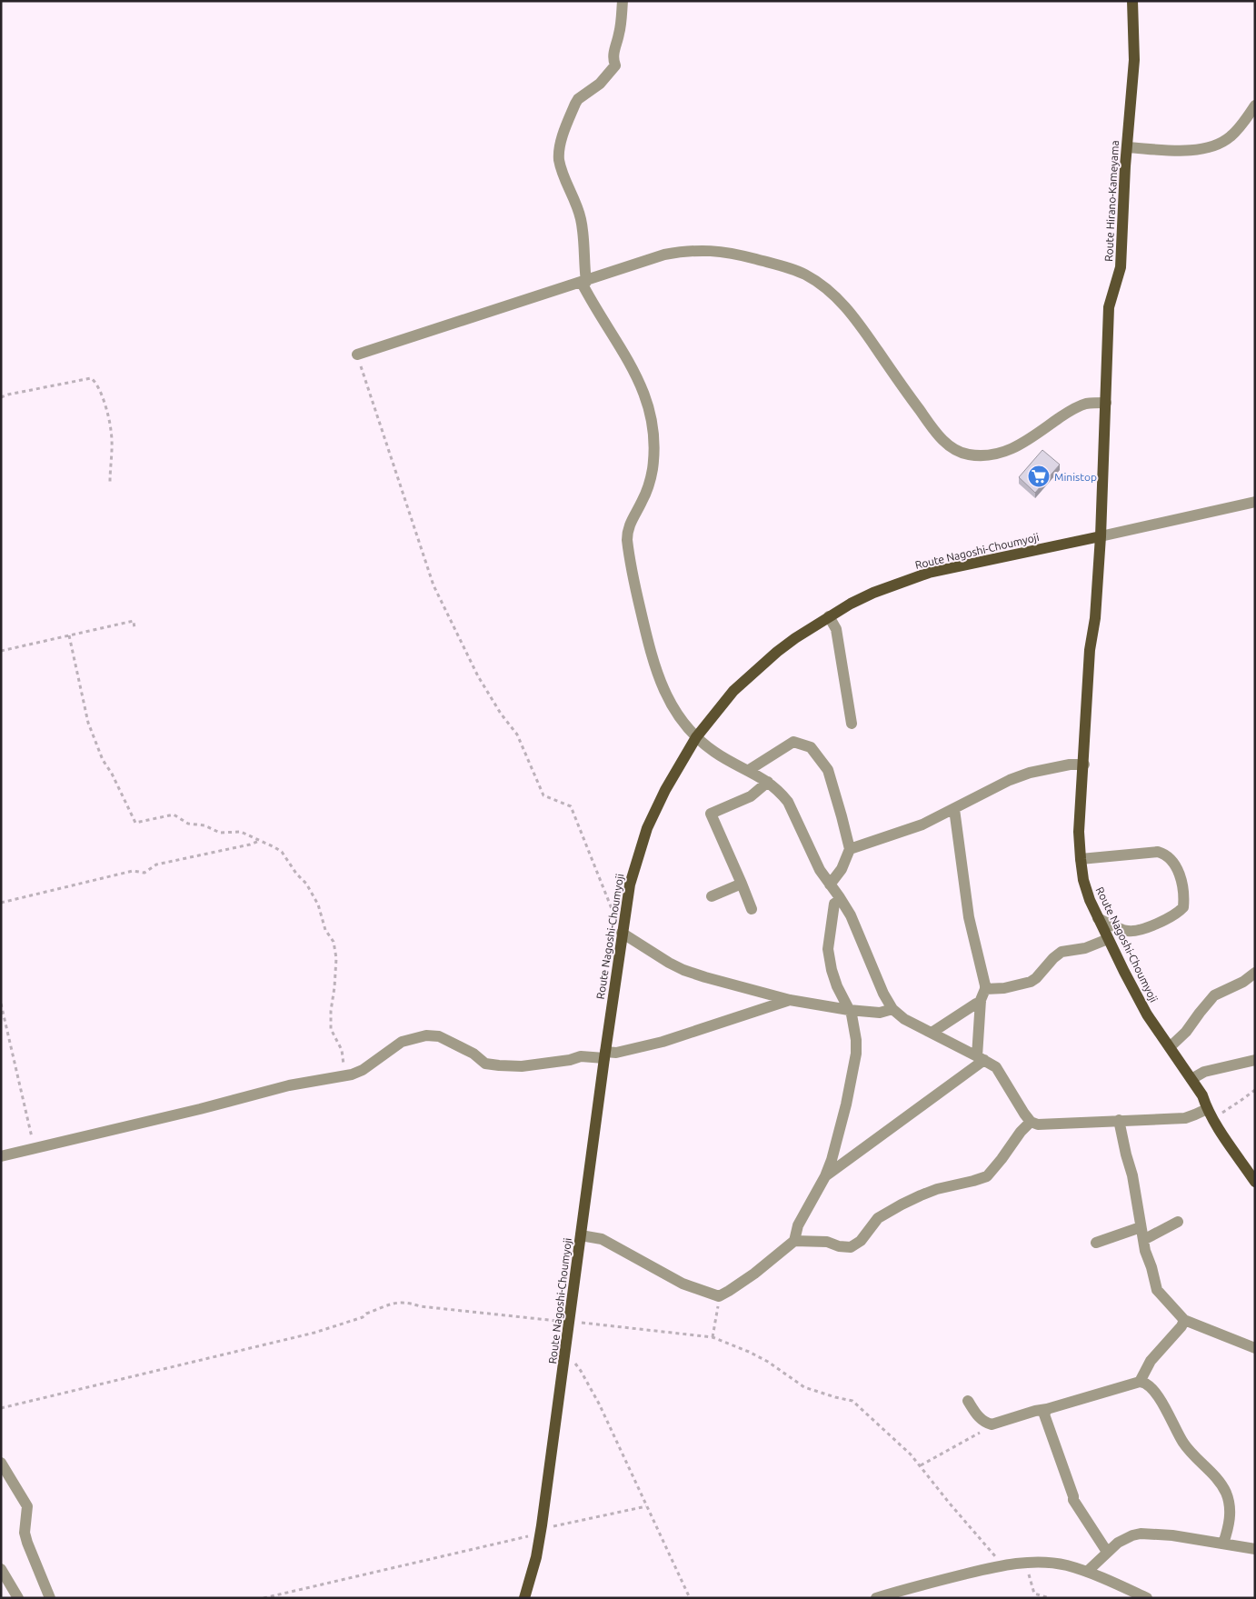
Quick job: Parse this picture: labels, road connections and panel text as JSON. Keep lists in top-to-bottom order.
{
  "streets": {
    "main road": ["Route Hirano-Kameyama", "Route Nagoshi-Choumyoji"]
  },
  "crossings": [
    ["Route Hirano-Kameyama", "Route Nagoshi-Choumyoji"]
  ],
  "places": {
    "supermarket": ["Ministop"]
  }
}
